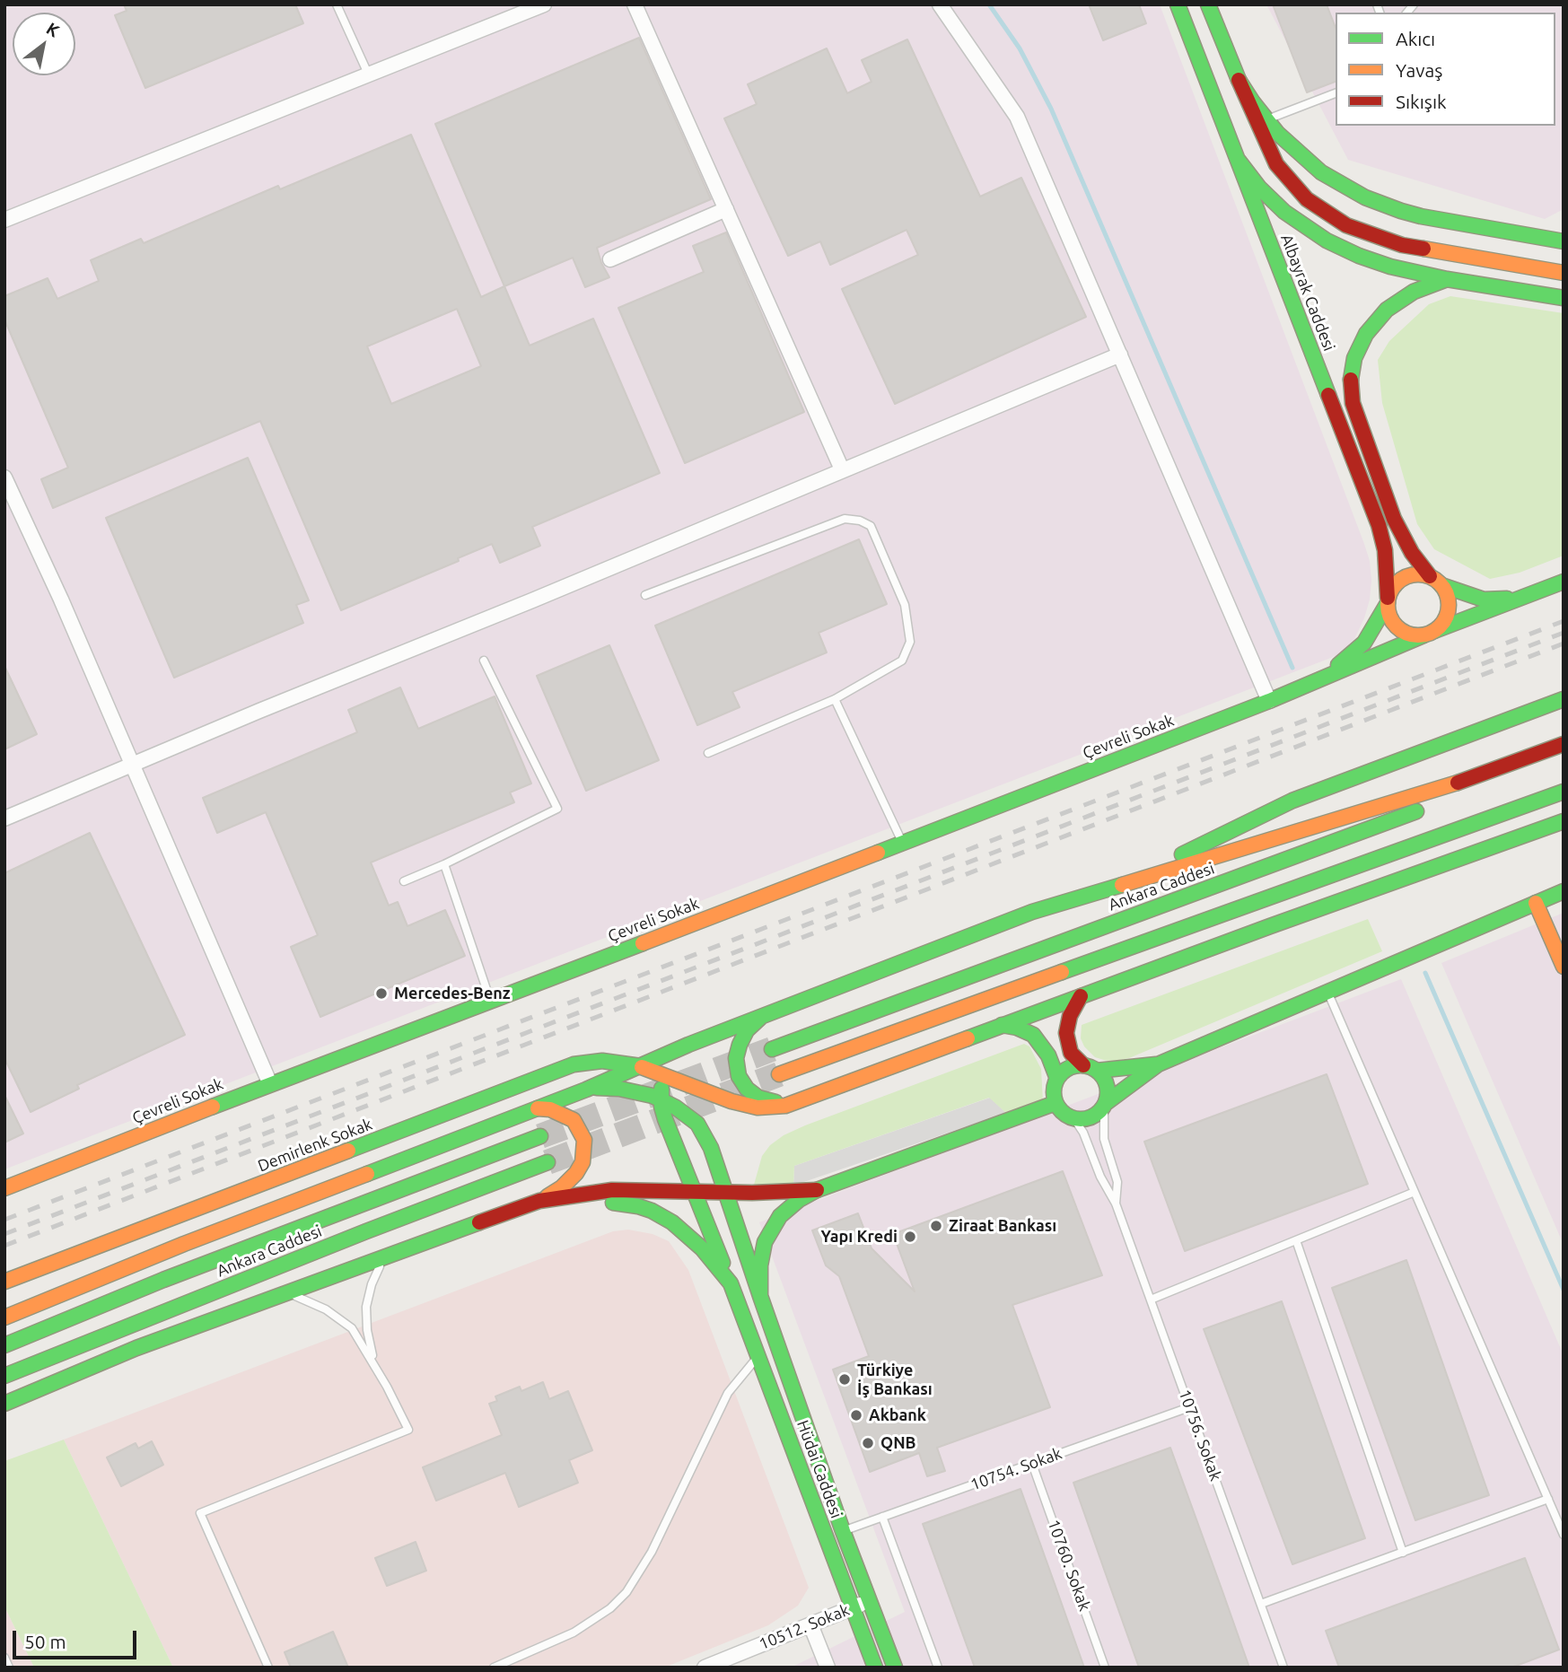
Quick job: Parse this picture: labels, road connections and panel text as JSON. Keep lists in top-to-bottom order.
{
  "streets": {
    "main road": [
      "Albayrak Caddesi",
      "Çevreli Sokak",
      "Ankara Caddesi",
      "Demirlenk Sokak",
      "Hüdai Caddesi"
    ],
    "street": ["10512. Sokak"],
    "lane": ["10756. Sokak", "10754. Sokak", "10760. Sokak"]
  },
  "crossings": [
    ["Albayrak Caddesi", "Çevreli Sokak"],
    ["10756. Sokak", "10754. Sokak"],
    ["Hüdai Caddesi", "10754. Sokak"],
    ["Hüdai Caddesi", "10512. Sokak"],
    ["10754. Sokak", "10760. Sokak"]
  ],
  "places": [
    "Mercedes-Benz",
    "Ziraat Bankası",
    "Yapı Kredi",
    "Türkiye İş Bankası",
    "Akbank",
    "QNB"
  ],
  "legend": ["Akıcı", "Yavaş", "Sıkışık"],
  "scale_bar": "50 m",
  "north": "top right"
}
